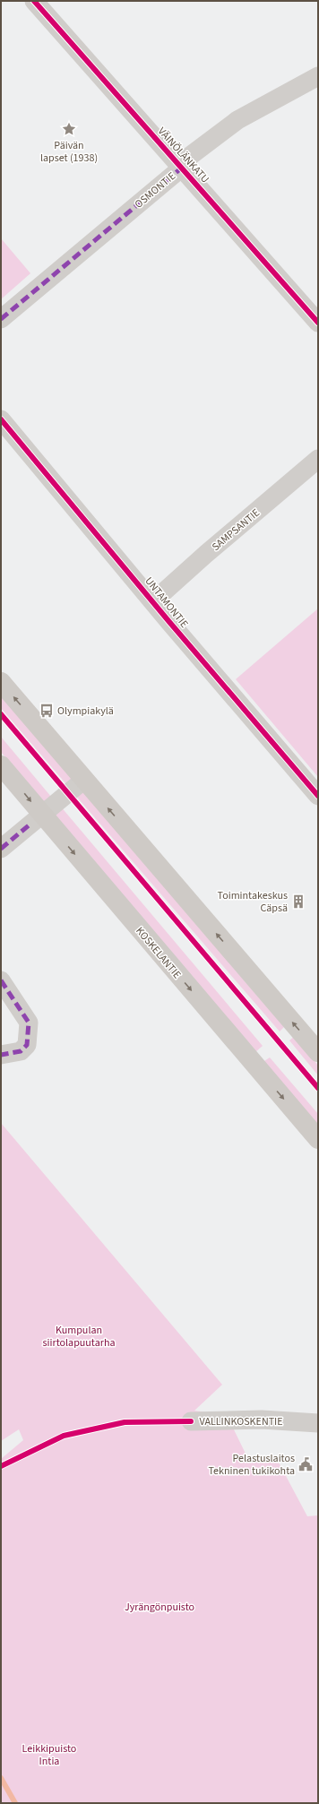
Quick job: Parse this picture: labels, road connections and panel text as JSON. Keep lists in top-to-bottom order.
{
  "streets": {
    "main road": ["KOSKELANTIE"],
    "street": [
      "VÄINÖLÄNKATU",
      "OSMONTIE",
      "SAMPSANTIE",
      "UNTAMONTIE",
      "VALLINKOSKENTIE"
    ]
  },
  "crossings": [
    ["VÄINÖLÄNKATU", "OSMONTIE"],
    ["SAMPSANTIE", "UNTAMONTIE"]
  ],
  "parks": ["Kumpulan siirtolapuutarha", "Jyrängönpuisto", "Leikkipuisto Intia"],
  "places": {
    "place": ["Päivän lapset (1938)"],
    "bus stop": ["Olympiakylä"],
    "building": ["Toimintakeskus Cäpsä"],
    "public building": ["Pelastuslaitos Tekninen tukikohta"]
  }
}
